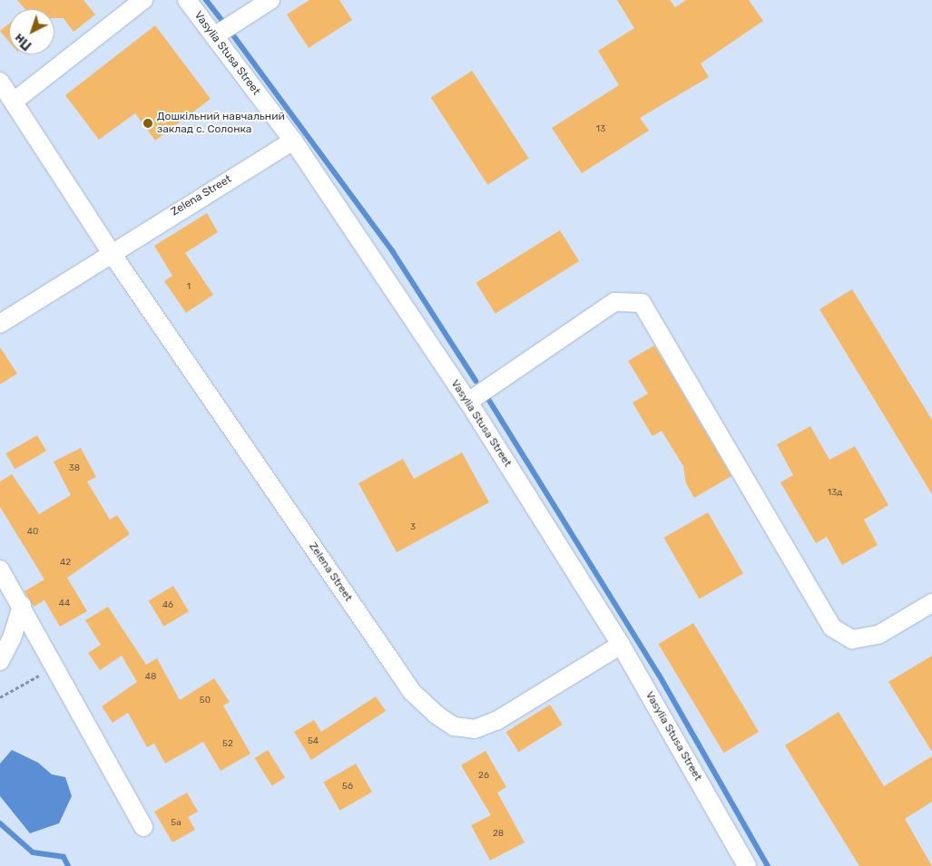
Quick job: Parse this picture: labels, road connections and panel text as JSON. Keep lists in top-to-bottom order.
{
  "streets": {
    "street": ["Vasylia Stusa Street", "Zelena Street"]
  },
  "crossings": [
    ["Vasylia Stusa Street", "Zelena Street"]
  ],
  "places": ["Дошкільний навчальний заклад с. Солонка"],
  "house_numbers": [
    "13",
    "1",
    "38",
    "13д",
    "3",
    "40",
    "42",
    "44",
    "46",
    "48",
    "50",
    "54",
    "52",
    "26",
    "56",
    "5а",
    "28"
  ],
  "north": "bottom left"
}
